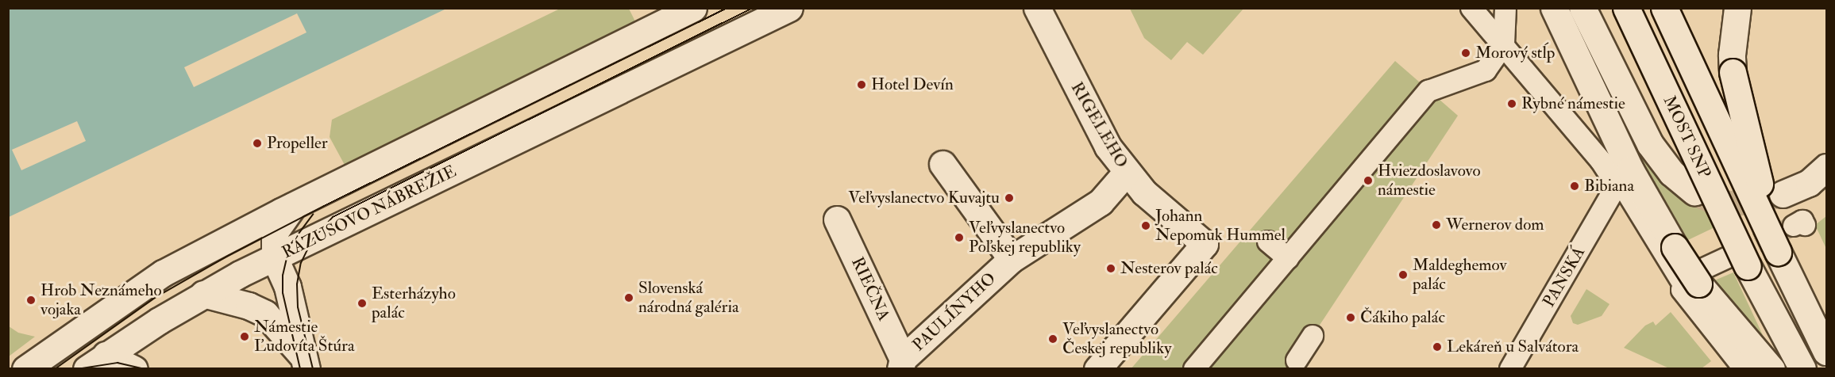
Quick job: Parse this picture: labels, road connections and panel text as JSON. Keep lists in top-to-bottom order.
{
  "streets": {
    "main road": [
      "RIGELEHO",
      "MOST SNP",
      "RÁZUSOVO NÁBREŽIE",
      "RIEČNA",
      "PAULÍNYHO"
    ],
    "street": ["PANSKÁ"]
  },
  "crossings": [
    ["RIGELEHO", "PAULÍNYHO"],
    ["RIEČNA", "PAULÍNYHO"]
  ],
  "places": [
    "Morový stĺp",
    "Hotel Devín",
    "Rybné námestie",
    "Propeller",
    "Hviezdoslavovo námestie",
    "Bibiana",
    "Veľvyslanectvo Kuvajtu",
    "Wernerov dom",
    "Johann Nepomuk Hummel",
    "Veľvyslanectvo Poľskej republiky",
    "Nesterov palác",
    "Maldeghemov palác",
    "Slovenská národná galéria",
    "Hrob Neznámeho vojaka",
    "Esterházyho palác",
    "Čákiho palác",
    "Námestie Ľudovíta Štúra",
    "Veľvyslanectvo Českej republiky",
    "Lekáreň u Salvátora"
  ]
}
